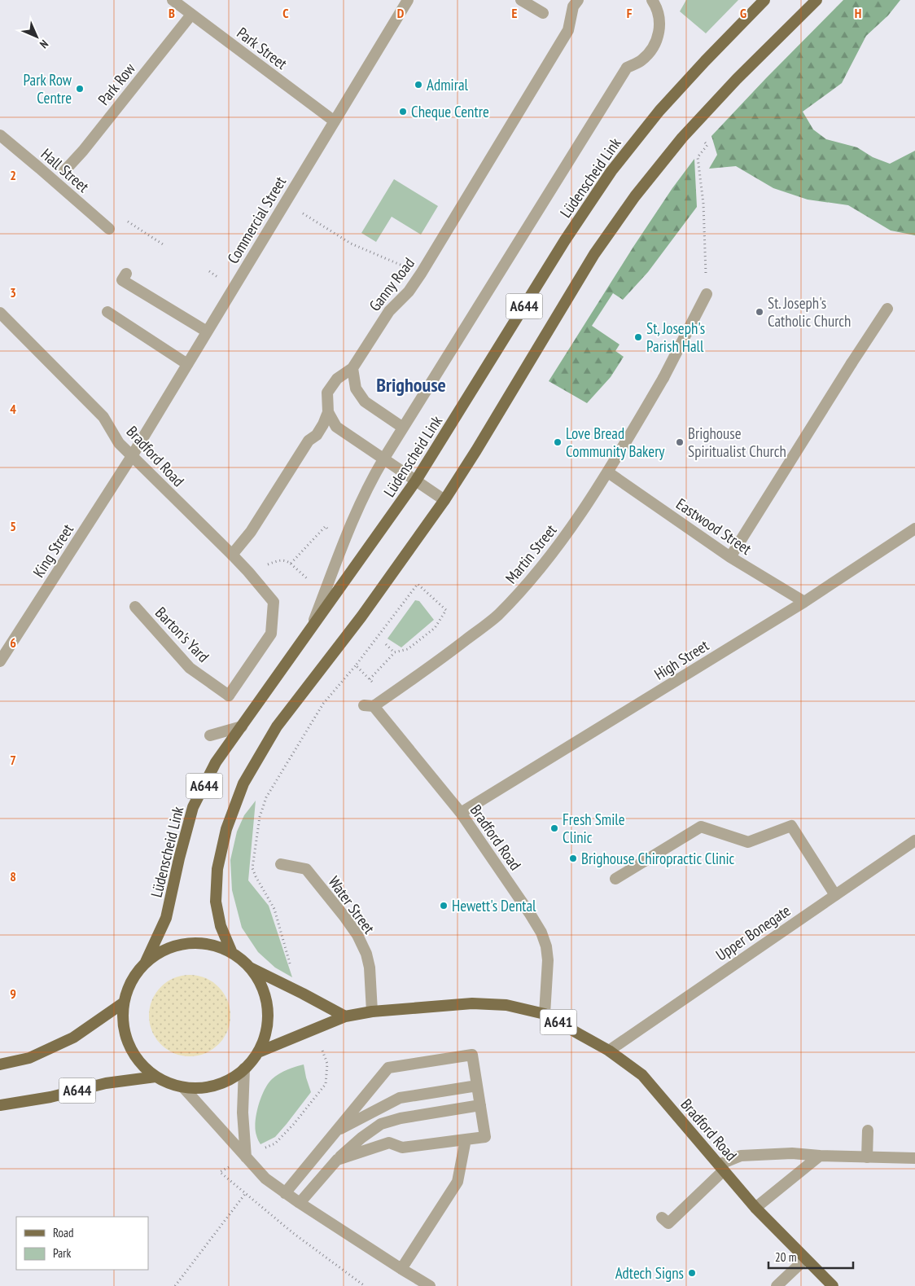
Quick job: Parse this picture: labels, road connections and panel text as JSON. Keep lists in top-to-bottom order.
{
  "streets": {
    "main road": [
      "Lüdenscheid Link",
      "A644",
      "Bradford Road",
      "A641"
    ],
    "street": [
      "Park Street",
      "Park Row",
      "Hall Street",
      "Commercial Street",
      "Ganny Road",
      "Eastwood Street",
      "King Street",
      "Martin Street",
      "Barton's Yard",
      "High Street",
      "Water Street",
      "Upper Bonegate"
    ]
  },
  "crossings": [
    ["Park Street", "Park Row"],
    ["Park Street", "Commercial Street"],
    ["Lüdenscheid Link", "A644"],
    ["Lüdenscheid Link", "Bradford Road"],
    ["Commercial Street", "Bradford Road"],
    ["Commercial Street", "King Street"],
    ["Ganny Road", "Bradford Road"],
    ["A644", "Bradford Road"],
    ["Bradford Road", "King Street"],
    ["Bradford Road", "Martin Street"],
    ["Bradford Road", "Barton's Yard"],
    ["Bradford Road", "High Street"],
    ["Bradford Road", "Water Street"],
    ["Bradford Road", "Upper Bonegate"],
    ["Eastwood Street", "Martin Street"],
    ["Eastwood Street", "High Street"]
  ],
  "districts": ["Brighouse"],
  "places": [
    "Admiral",
    "Park Row Centre",
    "Cheque Centre",
    "St. Joseph's Catholic Church",
    "St, Joseph's Parish Hall",
    "Love Bread Community Bakery",
    "Brighouse Spiritualist Church",
    "Fresh Smile Clinic",
    "Brighouse Chiropractic Clinic",
    "Hewett's Dental",
    "Adtech Signs"
  ],
  "legend": ["Road", "Park"],
  "scale_bar": "20 m",
  "north": "bottom right",
  "grid": {
    "columns": [
      "B",
      "C",
      "D",
      "E",
      "F",
      "G",
      "H"
    ],
    "rows": [
      "2",
      "3",
      "4",
      "5",
      "6",
      "7",
      "8",
      "9"
    ]
  }
}
